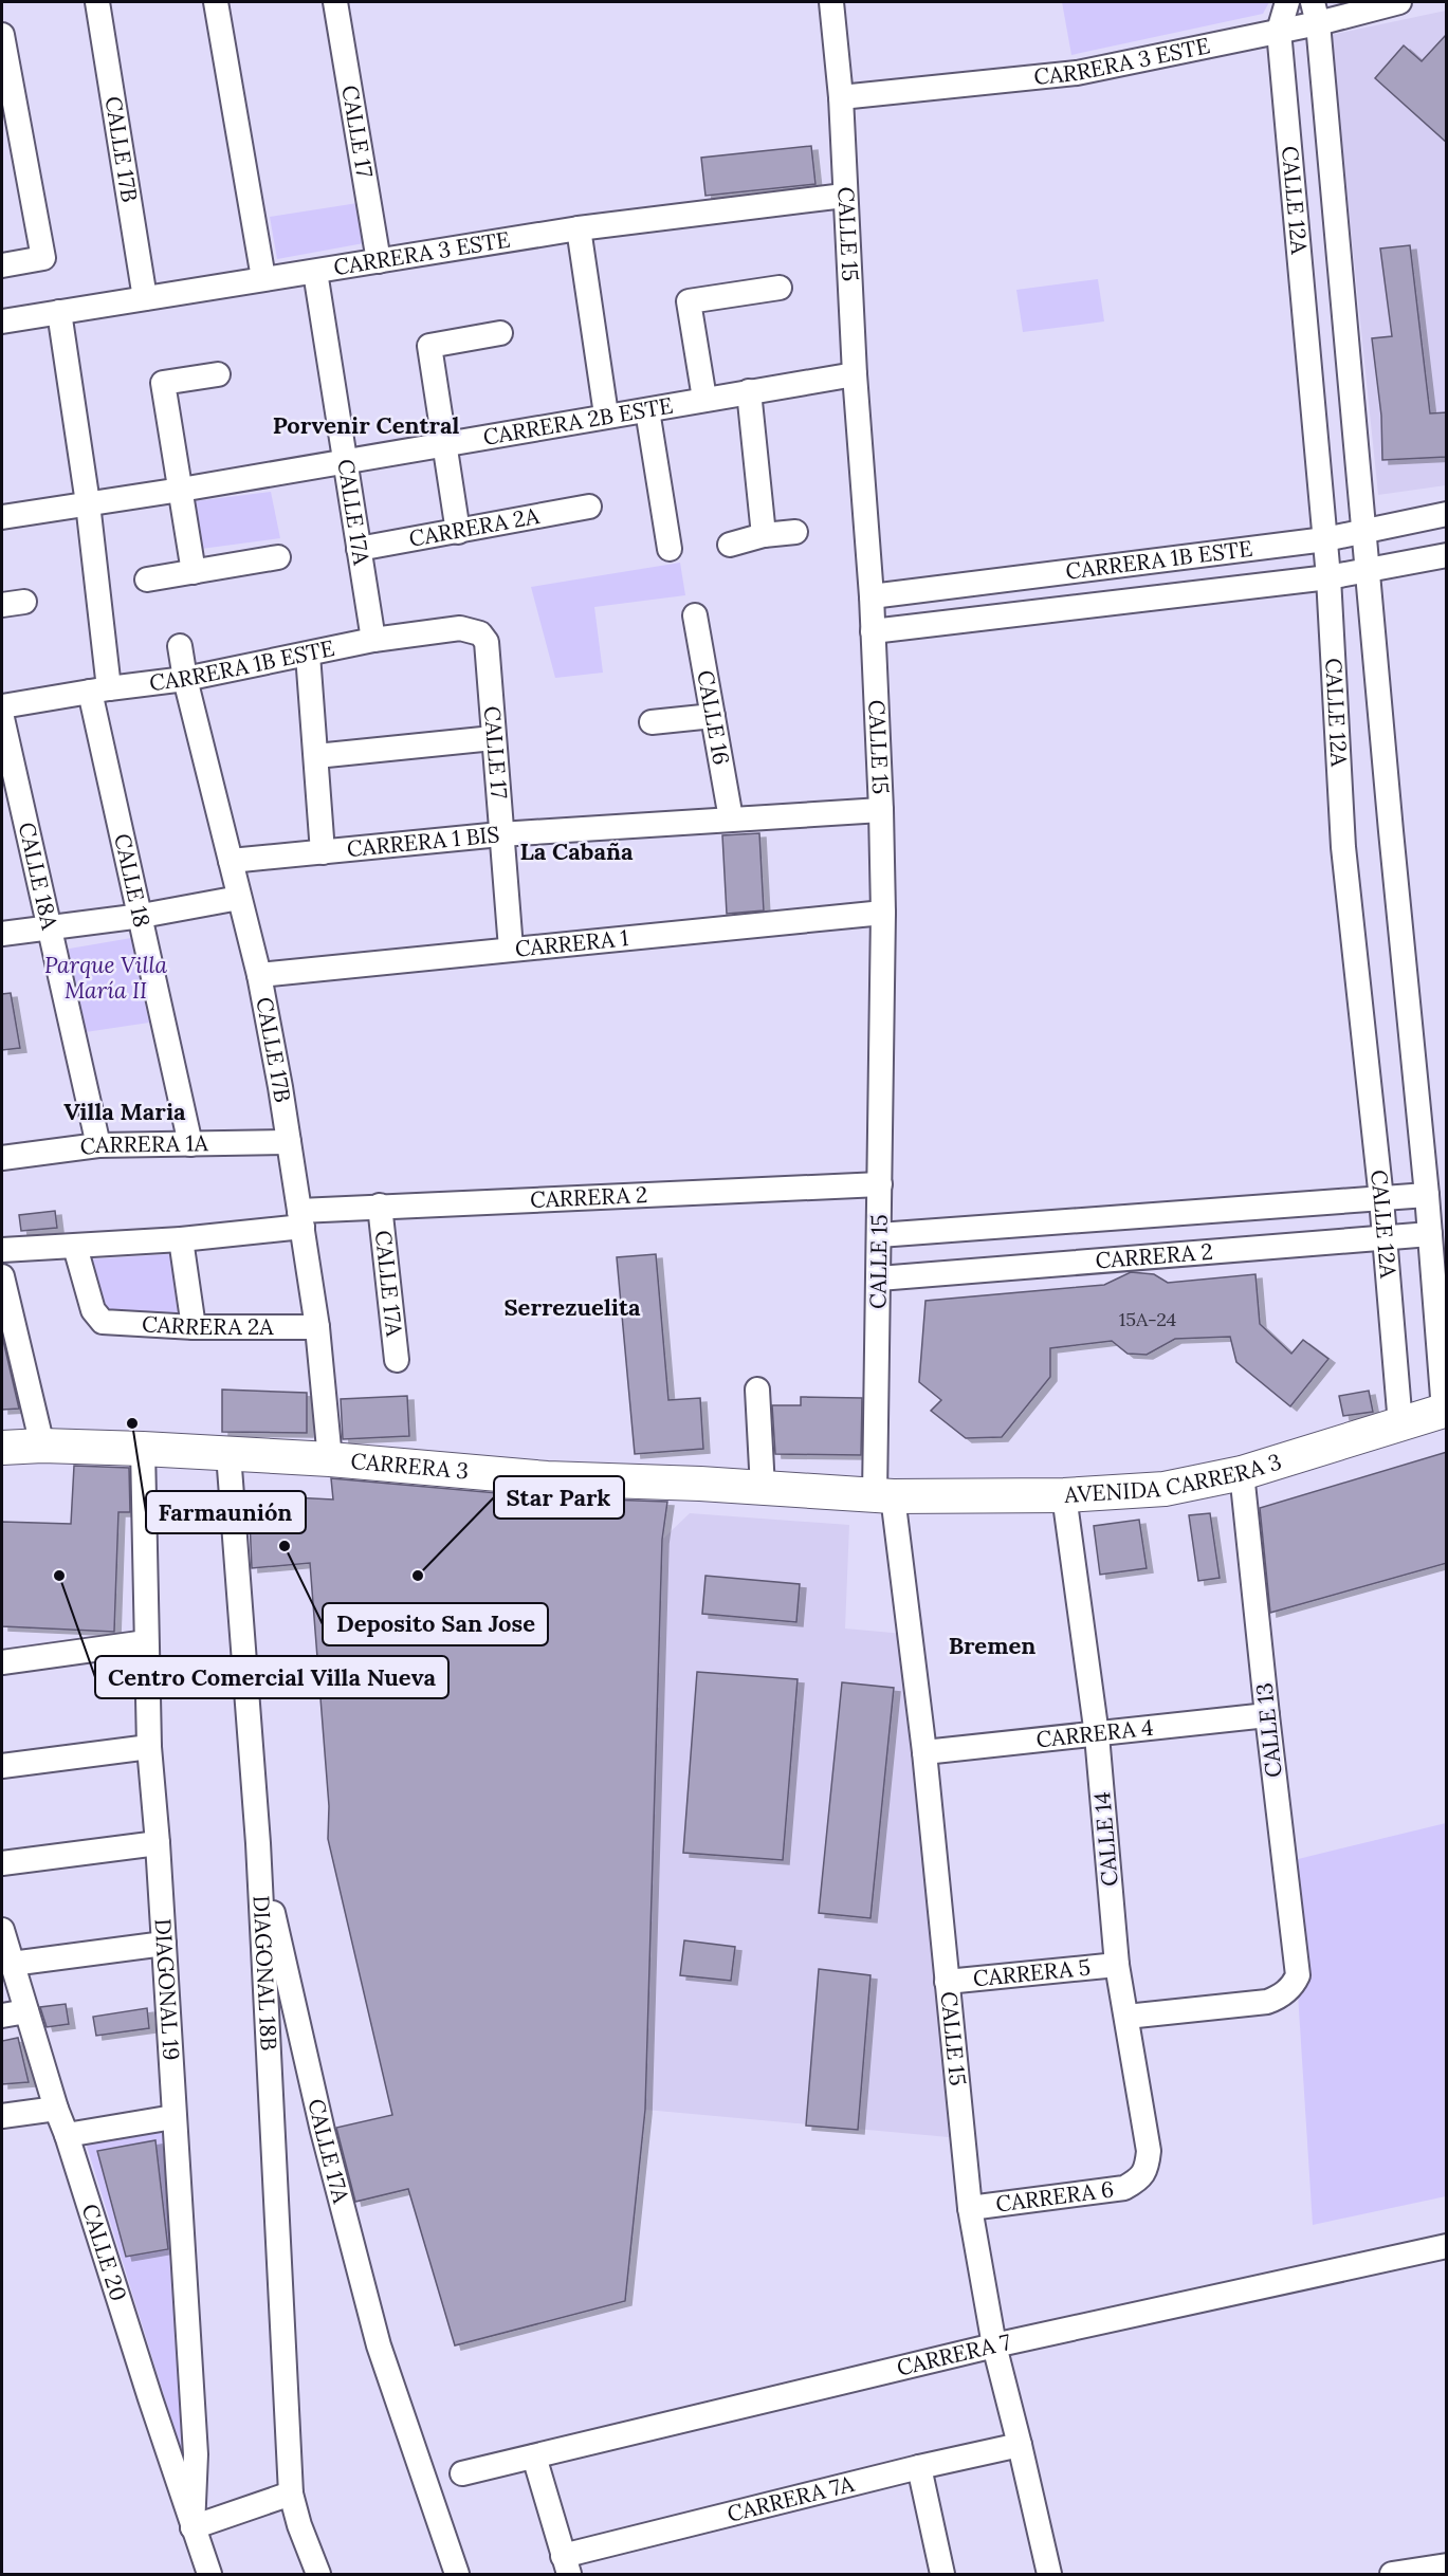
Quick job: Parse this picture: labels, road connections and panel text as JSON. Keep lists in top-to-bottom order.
{
  "streets": {
    "main road": ["CARRERA 3", "AVENIDA CARRERA 3"],
    "street": [
      "CARRERA 3 ESTE",
      "CALLE 17",
      "CALLE 17B",
      "CALLE 12A",
      "CALLE 15",
      "CARRERA 2B ESTE",
      "CALLE 17A",
      "CARRERA 2A",
      "CARRERA 1B ESTE",
      "CALLE 16",
      "CARRERA 1 BIS",
      "CALLE 18A",
      "CALLE 18",
      "CARRERA 1",
      "CARRERA 1A",
      "CARRERA 2",
      "CALLE 13",
      "CARRERA 4",
      "CALLE 14",
      "DIAGONAL 18B",
      "CARRERA 5",
      "DIAGONAL 19",
      "CARRERA 6",
      "CALLE 20",
      "CARRERA 7",
      "CARRERA 7A"
    ]
  },
  "crossings": [
    ["CARRERA 3 ESTE", "CALLE 17"],
    ["CARRERA 3 ESTE", "CALLE 17B"],
    ["CARRERA 3 ESTE", "CALLE 12A"],
    ["CARRERA 3 ESTE", "CALLE 15"],
    ["CARRERA 3 ESTE", "CALLE 17A"],
    ["CARRERA 3 ESTE", "CALLE 18"],
    ["CALLE 17", "CARRERA 1B ESTE"],
    ["CALLE 17", "CARRERA 1 BIS"],
    ["CALLE 17", "CARRERA 1"],
    ["CALLE 17B", "CARRERA 2A"],
    ["CALLE 17B", "CARRERA 1B ESTE"],
    ["CALLE 17B", "CARRERA 1 BIS"],
    ["CALLE 17B", "CARRERA 1"],
    ["CALLE 17B", "CARRERA 1A"],
    ["CALLE 17B", "CARRERA 2"],
    ["CALLE 17B", "CARRERA 3"],
    ["CALLE 12A", "CARRERA 1B ESTE"],
    ["CALLE 12A", "CARRERA 2"],
    ["CALLE 12A", "AVENIDA CARRERA 3"],
    ["CALLE 15", "CARRERA 2B ESTE"],
    ["CALLE 15", "CARRERA 1B ESTE"],
    ["CALLE 15", "CARRERA 1 BIS"],
    ["CALLE 15", "CARRERA 1"],
    ["CALLE 15", "CARRERA 2"],
    ["CALLE 15", "CARRERA 3"],
    ["CALLE 15", "AVENIDA CARRERA 3"],
    ["CALLE 15", "CARRERA 4"],
    ["CALLE 15", "CARRERA 5"],
    ["CALLE 15", "CARRERA 6"],
    ["CALLE 15", "CARRERA 7"],
    ["CALLE 15", "CARRERA 7A"],
    ["CARRERA 2B ESTE", "CALLE 17A"],
    ["CARRERA 2B ESTE", "CALLE 18"],
    ["CALLE 17A", "CARRERA 2A"],
    ["CALLE 17A", "CARRERA 1B ESTE"],
    ["CALLE 17A", "CARRERA 2"],
    ["CALLE 17A", "DIAGONAL 18B"],
    ["CARRERA 2A", "CARRERA 2"],
    ["CARRERA 1B ESTE", "CALLE 18"],
    ["CALLE 16", "CARRERA 1 BIS"],
    ["CALLE 18A", "CARRERA 1A"],
    ["CALLE 18", "CARRERA 1A"],
    ["CARRERA 3", "AVENIDA CARRERA 3"],
    ["CARRERA 3", "DIAGONAL 18B"],
    ["CARRERA 3", "DIAGONAL 19"],
    ["AVENIDA CARRERA 3", "CALLE 13"],
    ["AVENIDA CARRERA 3", "CALLE 14"],
    ["CALLE 13", "CARRERA 4"],
    ["CALLE 13", "CALLE 14"],
    ["CARRERA 4", "CALLE 14"],
    ["CALLE 14", "CARRERA 5"],
    ["CALLE 14", "CARRERA 6"],
    ["DIAGONAL 19", "CALLE 20"]
  ],
  "districts": [
    "Porvenir Central",
    "La Cabaña",
    "Villa Maria",
    "Serrezuelita",
    "Bremen"
  ],
  "parks": ["Parque Villa María II"],
  "places": [
    "Farmaunión",
    "Deposito San Jose",
    "Centro Comercial Villa Nueva",
    "Star Park"
  ],
  "house_numbers": ["15A-24"]
}
